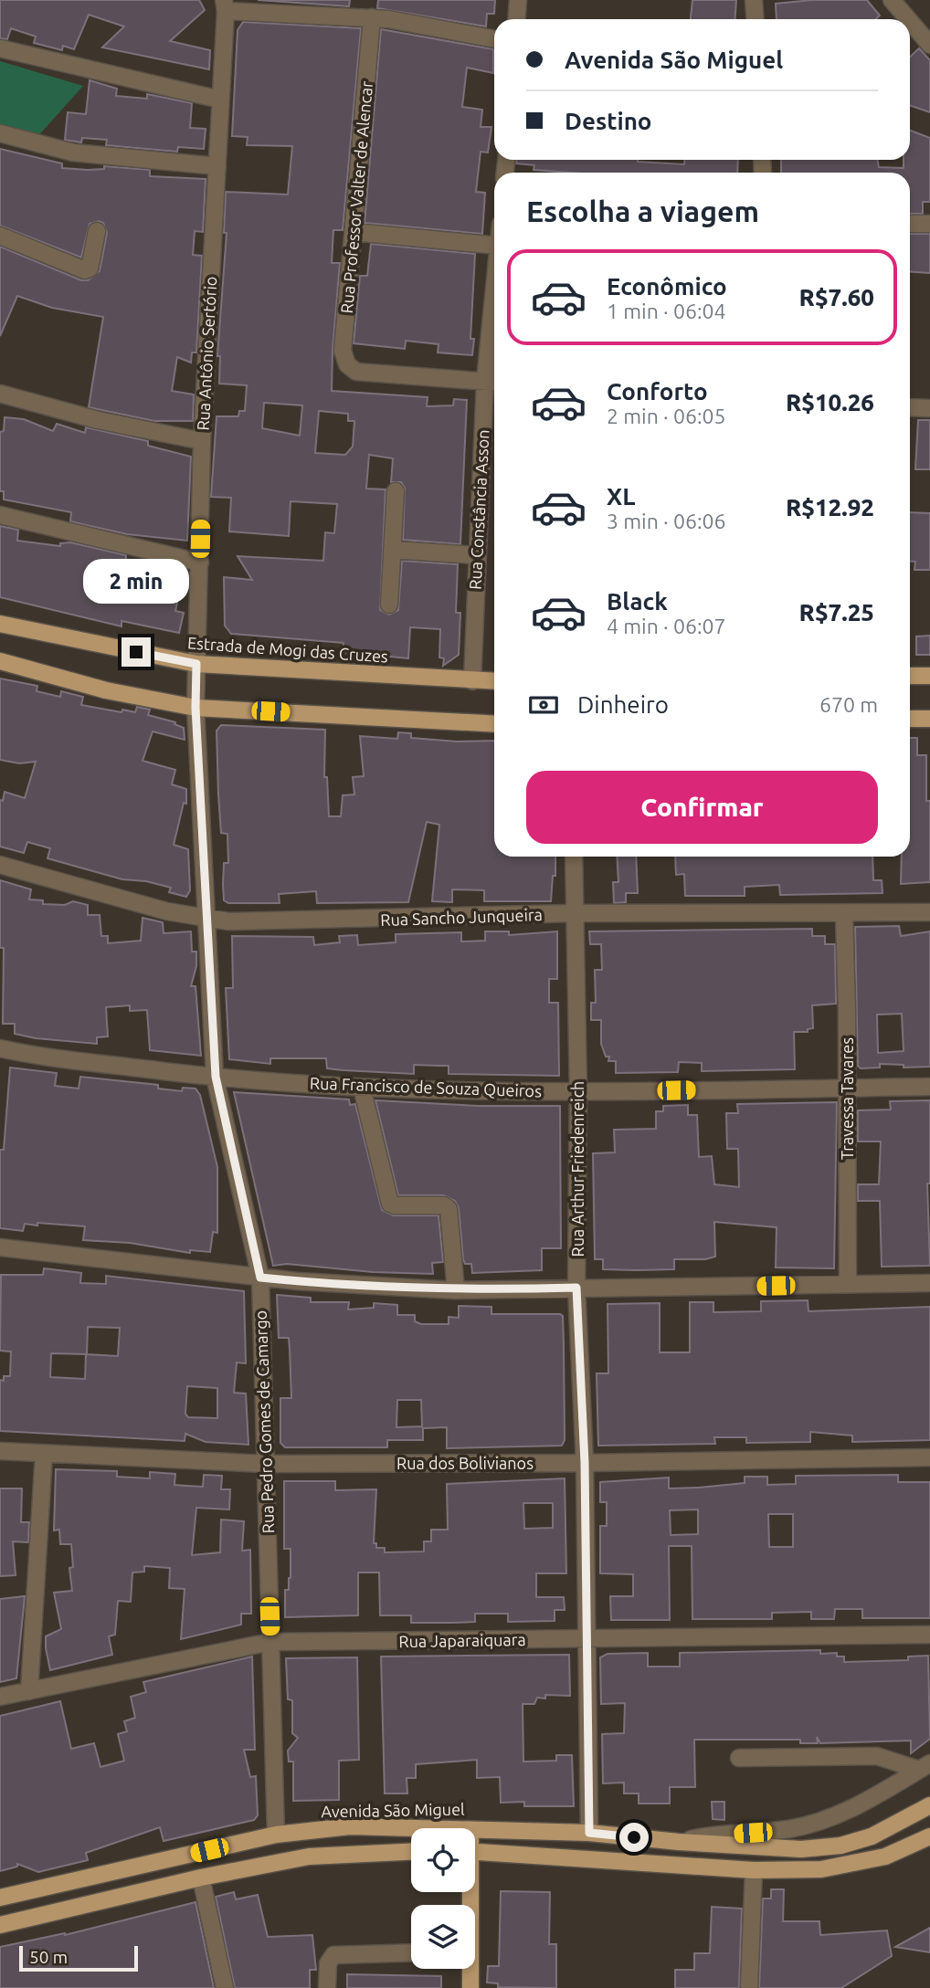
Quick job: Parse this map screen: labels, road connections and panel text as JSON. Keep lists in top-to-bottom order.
{
  "streets": {
    "main road": ["Estrada de Mogi das Cruzes", "Avenida São Miguel"],
    "street": [
      "Rua Professor Valter de Alencar",
      "Rua Antônio Sertório",
      "Rua Constância Asson",
      "Rua Sancho Junqueira",
      "Rua Francisco de Souza Queiros",
      "Travessa Tavares",
      "Rua Arthur Friedenreich",
      "Rua Pedro Gomes de Camargo",
      "Rua dos Bolivianos",
      "Rua Japaraiquara"
    ]
  },
  "crossings": [
    ["Rua Professor Valter de Alencar", "Rua Constância Asson"],
    ["Rua Antônio Sertório", "Estrada de Mogi das Cruzes"],
    ["Rua Antônio Sertório", "Rua Pedro Gomes de Camargo"],
    ["Rua Constância Asson", "Estrada de Mogi das Cruzes"],
    ["Rua Sancho Junqueira", "Travessa Tavares"],
    ["Rua Sancho Junqueira", "Rua Arthur Friedenreich"],
    ["Rua Sancho Junqueira", "Rua Pedro Gomes de Camargo"],
    ["Rua Francisco de Souza Queiros", "Travessa Tavares"],
    ["Rua Francisco de Souza Queiros", "Rua Arthur Friedenreich"],
    ["Rua Francisco de Souza Queiros", "Rua Pedro Gomes de Camargo"],
    ["Rua Arthur Friedenreich", "Rua dos Bolivianos"],
    ["Rua Arthur Friedenreich", "Rua Japaraiquara"],
    ["Rua Arthur Friedenreich", "Avenida São Miguel"],
    ["Rua Pedro Gomes de Camargo", "Rua dos Bolivianos"],
    ["Rua Pedro Gomes de Camargo", "Rua Japaraiquara"],
    ["Rua Pedro Gomes de Camargo", "Avenida São Miguel"]
  ],
  "scale_bar": "50 m",
  "page": {
    "banner": ["Avenida São Miguel", "Destino"],
    "heading": "Escolha a viagem",
    "list": [
      {
        "name": "Econômico",
        "note": "1 min · 06:04",
        "value": "R$7.60"
      },
      {
        "name": "Conforto",
        "note": "2 min · 06:05",
        "value": "R$10.26"
      },
      {
        "name": "XL",
        "note": "3 min · 06:06",
        "value": "R$12.92"
      },
      {
        "name": "Black",
        "note": "4 min · 06:07",
        "value": "R$7.25"
      }
    ],
    "bubble": "2 min",
    "pay": ["Dinheiro", "670 m"],
    "buttons": "Confirmar",
    "scale": "50 m"
  }
}
